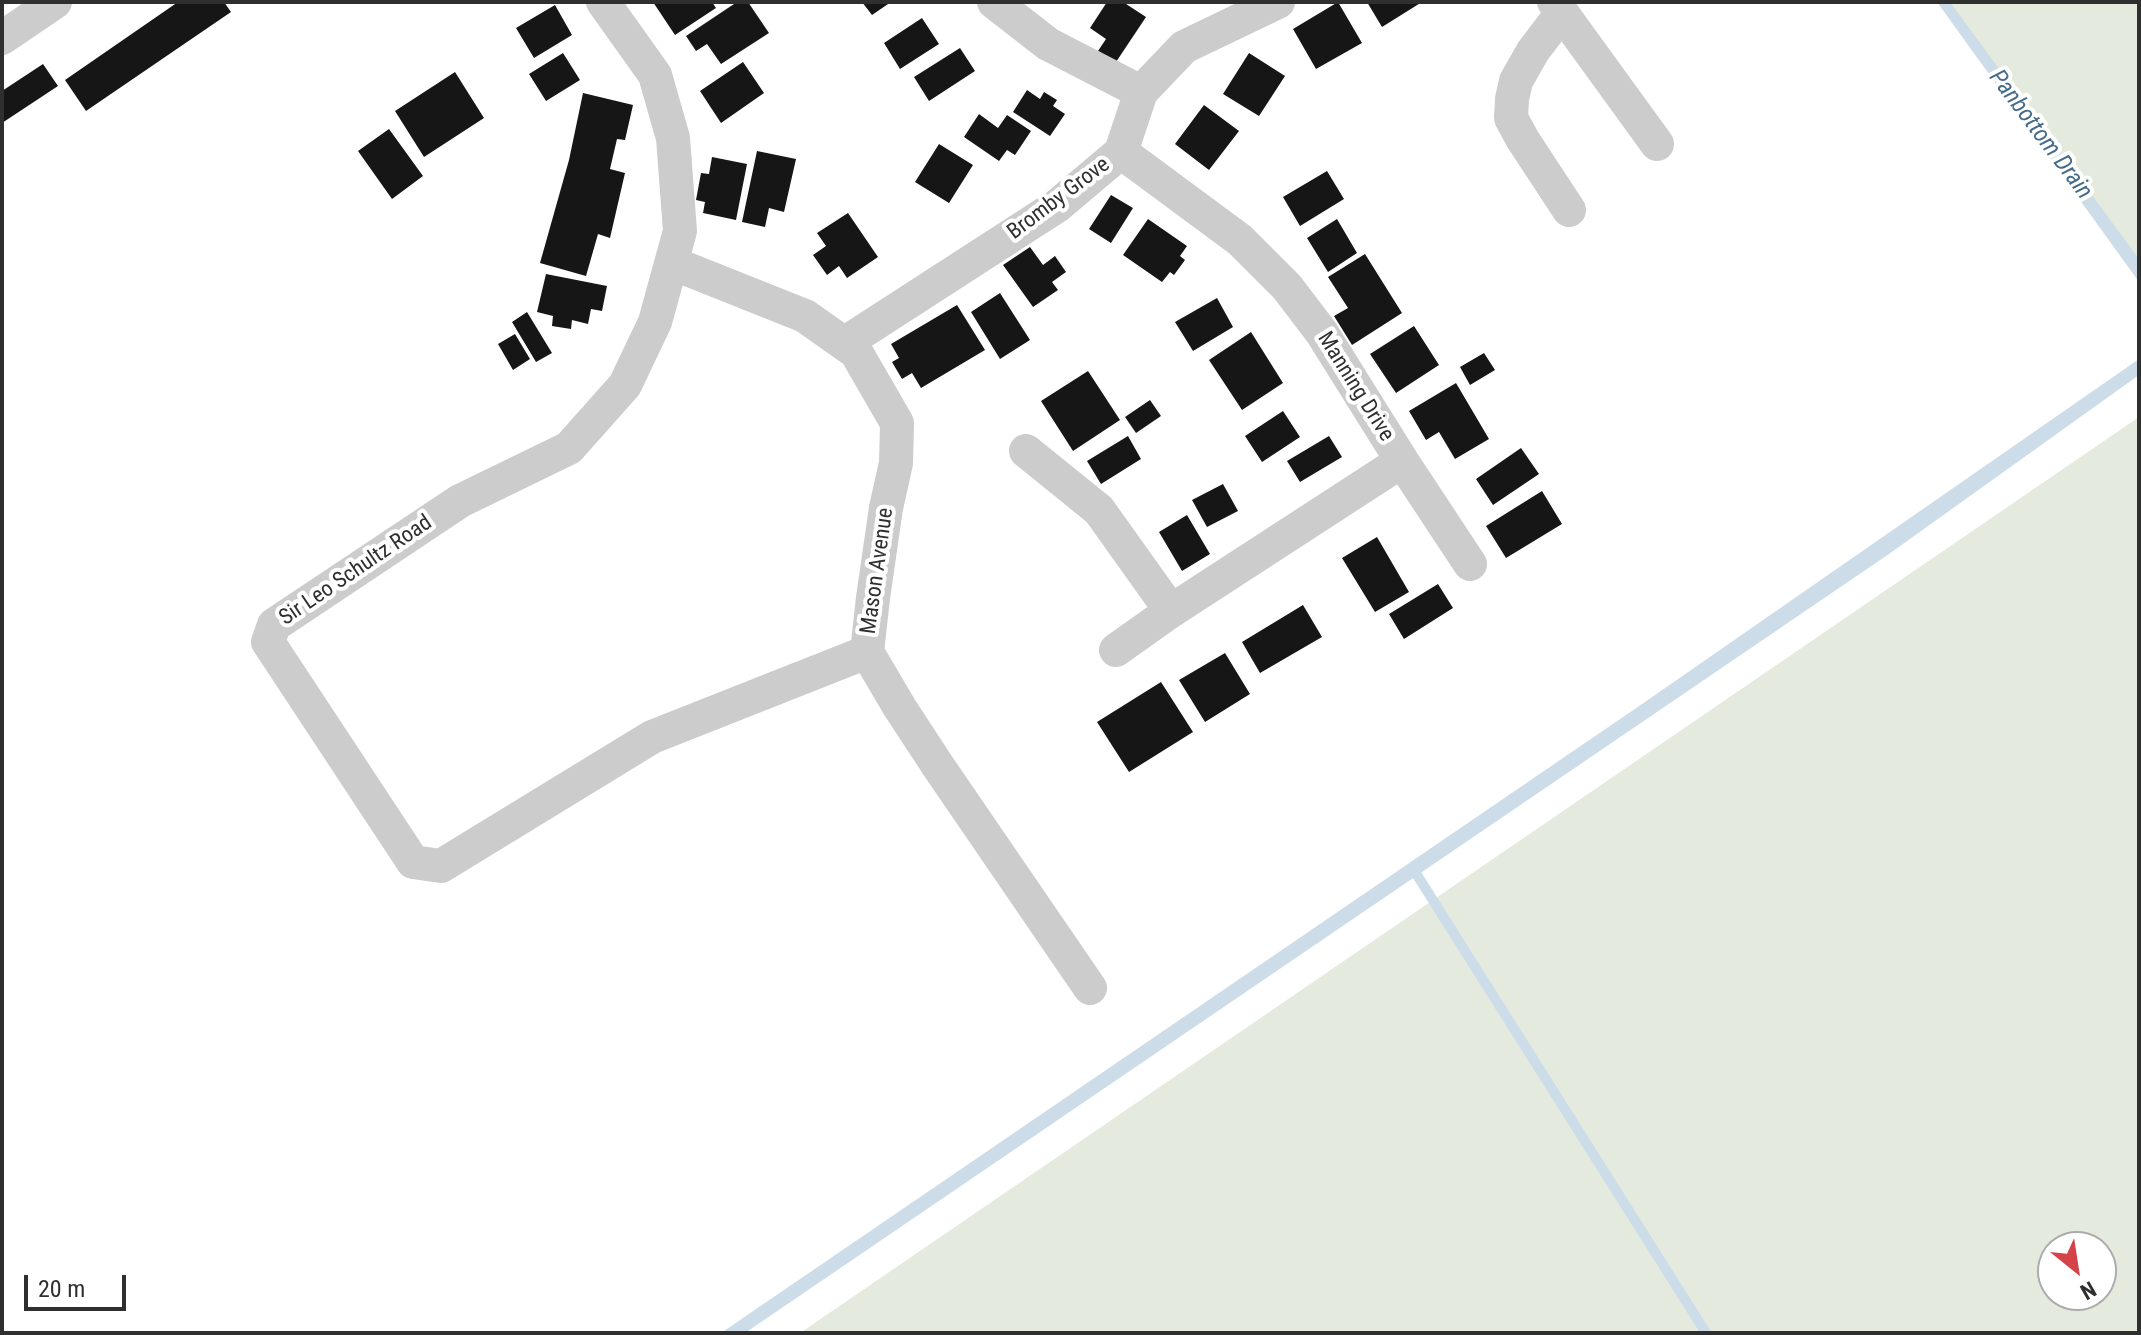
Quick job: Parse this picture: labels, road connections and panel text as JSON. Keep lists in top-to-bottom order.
{
  "streets": {
    "street": [
      "Bromby Grove",
      "Manning Drive",
      "Sir Leo Schultz Road",
      "Mason Avenue"
    ]
  },
  "crossings": [
    ["Bromby Grove", "Manning Drive"],
    ["Bromby Grove", "Mason Avenue"],
    ["Sir Leo Schultz Road", "Mason Avenue"]
  ],
  "water": ["Panbottom Drain"],
  "scale_bar": "20 m",
  "north": "bottom right"
}
